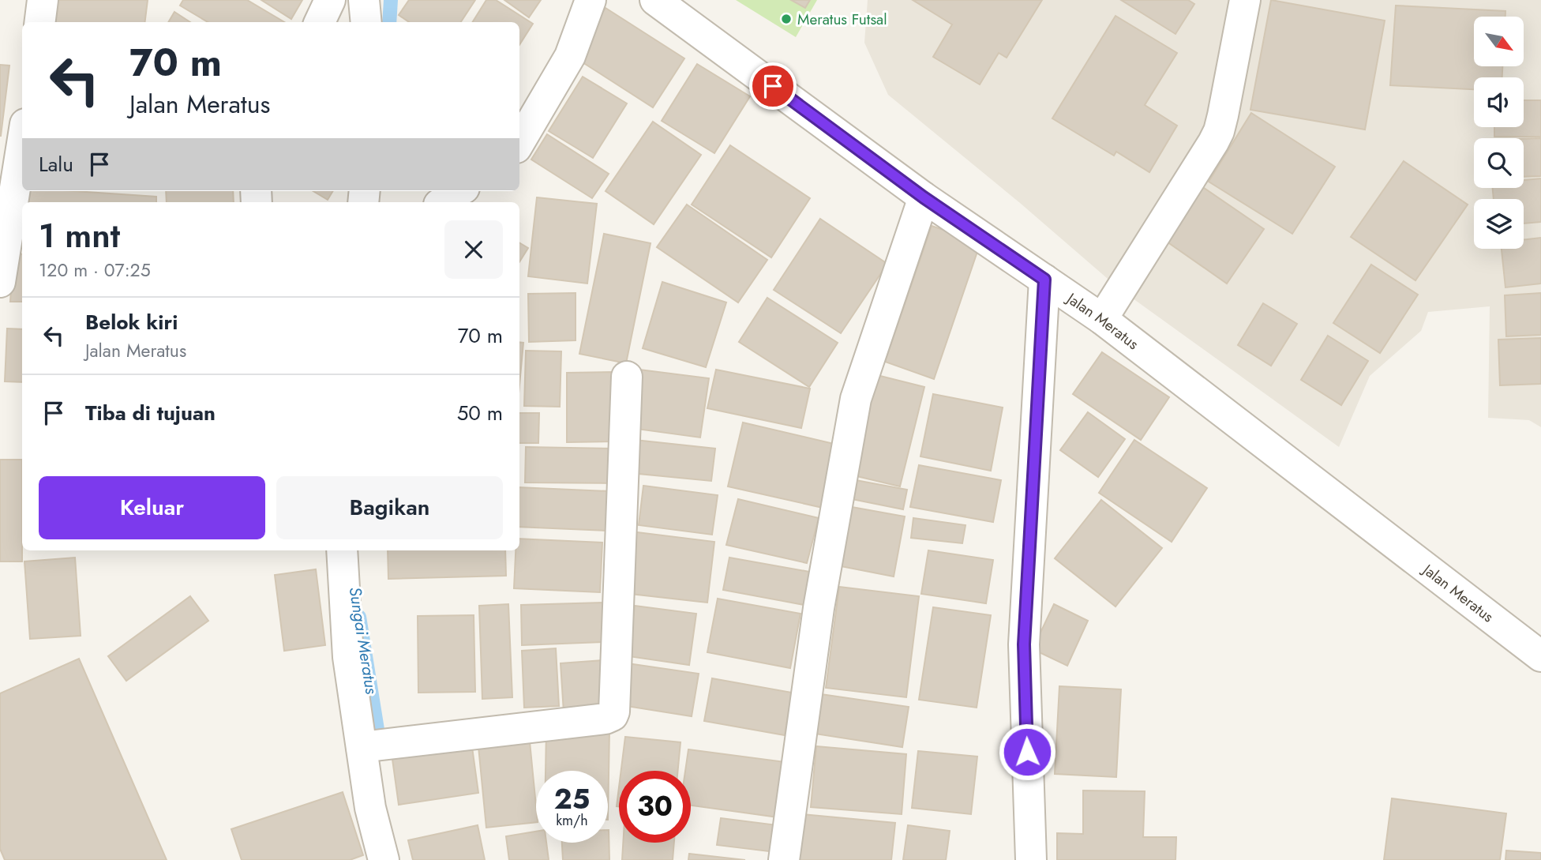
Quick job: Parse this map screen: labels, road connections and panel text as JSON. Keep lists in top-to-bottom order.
{
  "streets": {
    "street": ["Jalan Meratus"]
  },
  "water": ["Sungai Meratus"],
  "places": ["Meratus Futsal"],
  "north": "bottom right",
  "page": {
    "turn": ["70 m", "Jalan Meratus"],
    "then": "Lalu",
    "heading": ["1 mnt", "120 m · 07:25"],
    "list": [
      {
        "name": "Belok kiri",
        "note": "Jalan Meratus",
        "value": "70 m"
      },
      {
        "name": "Tiba di tujuan",
        "value": "50 m"
      }
    ],
    "buttons": ["Keluar", "Bagikan"],
    "speed": "25 km/h",
    "limit": "30"
  }
}
